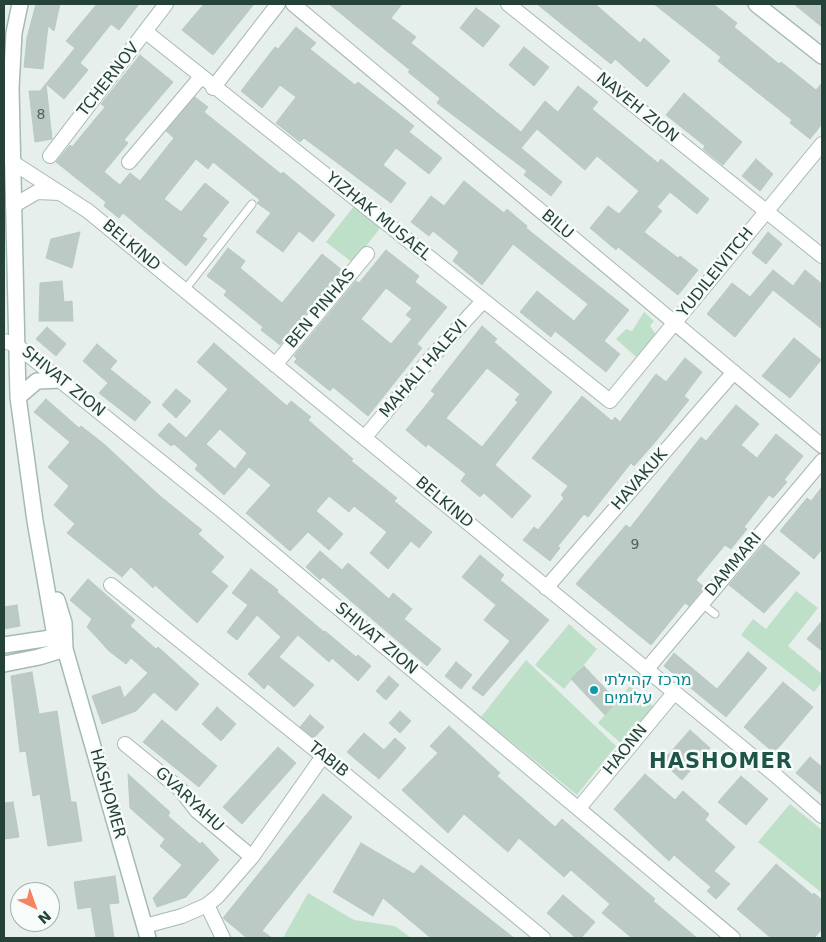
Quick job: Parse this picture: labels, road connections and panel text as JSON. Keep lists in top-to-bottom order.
{
  "streets": {
    "street": [
      "TCHERNOV",
      "NAVEH ZION",
      "YIZHAK MUSAEL",
      "BILU",
      "BELKIND",
      "YUDILEIVITCH",
      "BEN PINHAS",
      "MAHALI HALEVI",
      "SHIVAT ZION",
      "HAVAKUK",
      "DAMMARI",
      "HAONN",
      "TABIB",
      "HASHOMER",
      "GVARYAHU"
    ]
  },
  "crossings": [
    ["TCHERNOV", "YIZHAK MUSAEL"],
    ["NAVEH ZION", "YUDILEIVITCH"],
    ["YIZHAK MUSAEL", "YUDILEIVITCH"],
    ["YIZHAK MUSAEL", "MAHALI HALEVI"],
    ["BILU", "YUDILEIVITCH"],
    ["BILU", "HAVAKUK"],
    ["BELKIND", "BEN PINHAS"],
    ["BELKIND", "MAHALI HALEVI"],
    ["BELKIND", "HAVAKUK"],
    ["BELKIND", "DAMMARI"],
    ["BELKIND", "HAONN"],
    ["BELKIND", "HASHOMER"],
    ["SHIVAT ZION", "HAONN"],
    ["SHIVAT ZION", "HASHOMER"]
  ],
  "districts": ["HASHOMER"],
  "places": ["מרכז קהילתי עלומים"],
  "house_numbers": ["8", "9"],
  "north": "bottom right"
}
